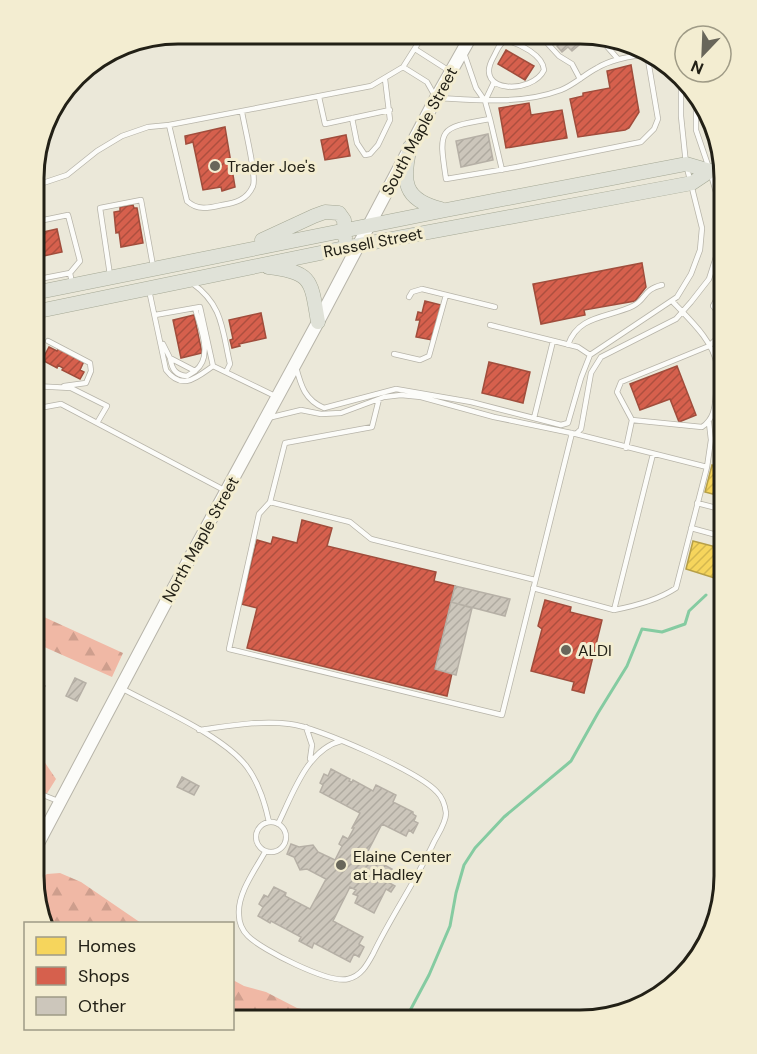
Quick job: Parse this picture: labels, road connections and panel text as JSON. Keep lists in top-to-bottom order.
{
  "streets": {
    "highway": ["Russell Street"],
    "main road": ["South Maple Street", "North Maple Street"]
  },
  "crossings": [
    ["South Maple Street", "Russell Street"],
    ["South Maple Street", "North Maple Street"],
    ["Russell Street", "North Maple Street"]
  ],
  "places": ["Trader Joe's", "ALDI", "Elaine Center at Hadley"],
  "legend": ["Homes", "Shops", "Other"],
  "north": "bottom left"
}
